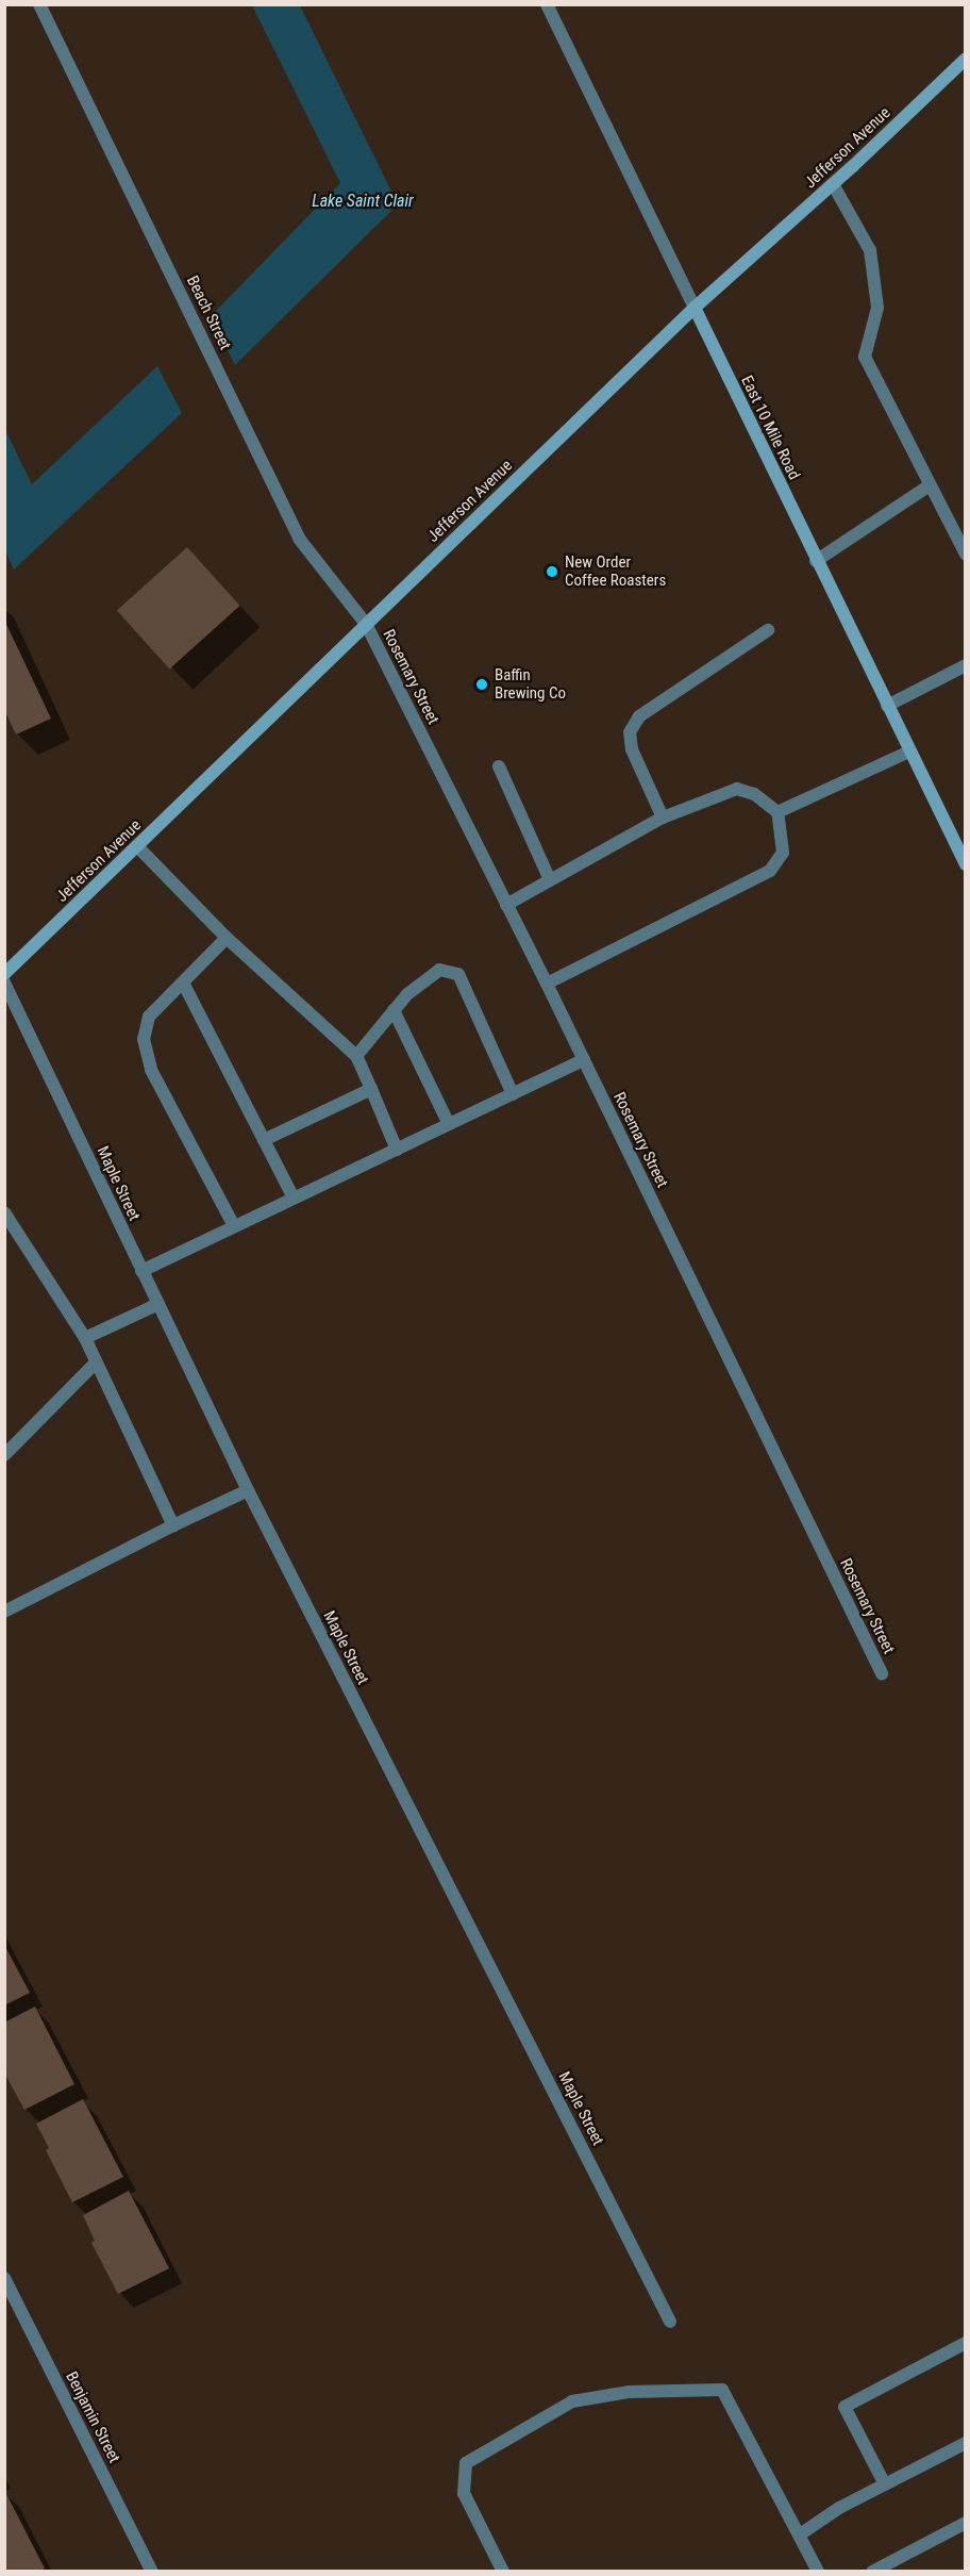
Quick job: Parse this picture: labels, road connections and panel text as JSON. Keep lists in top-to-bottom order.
{
  "streets": {
    "main road": ["Jefferson Avenue", "East 10 Mile Road"],
    "street": [
      "Beach Street",
      "Rosemary Street",
      "Maple Street",
      "Benjamin Street"
    ]
  },
  "crossings": [
    ["Jefferson Avenue", "Beach Street"],
    ["Jefferson Avenue", "East 10 Mile Road"],
    ["Jefferson Avenue", "Rosemary Street"],
    ["Beach Street", "Rosemary Street"]
  ],
  "water": ["Lake Saint Clair"],
  "places": ["New Order Coffee Roasters", "Baffin Brewing Co"]
}
